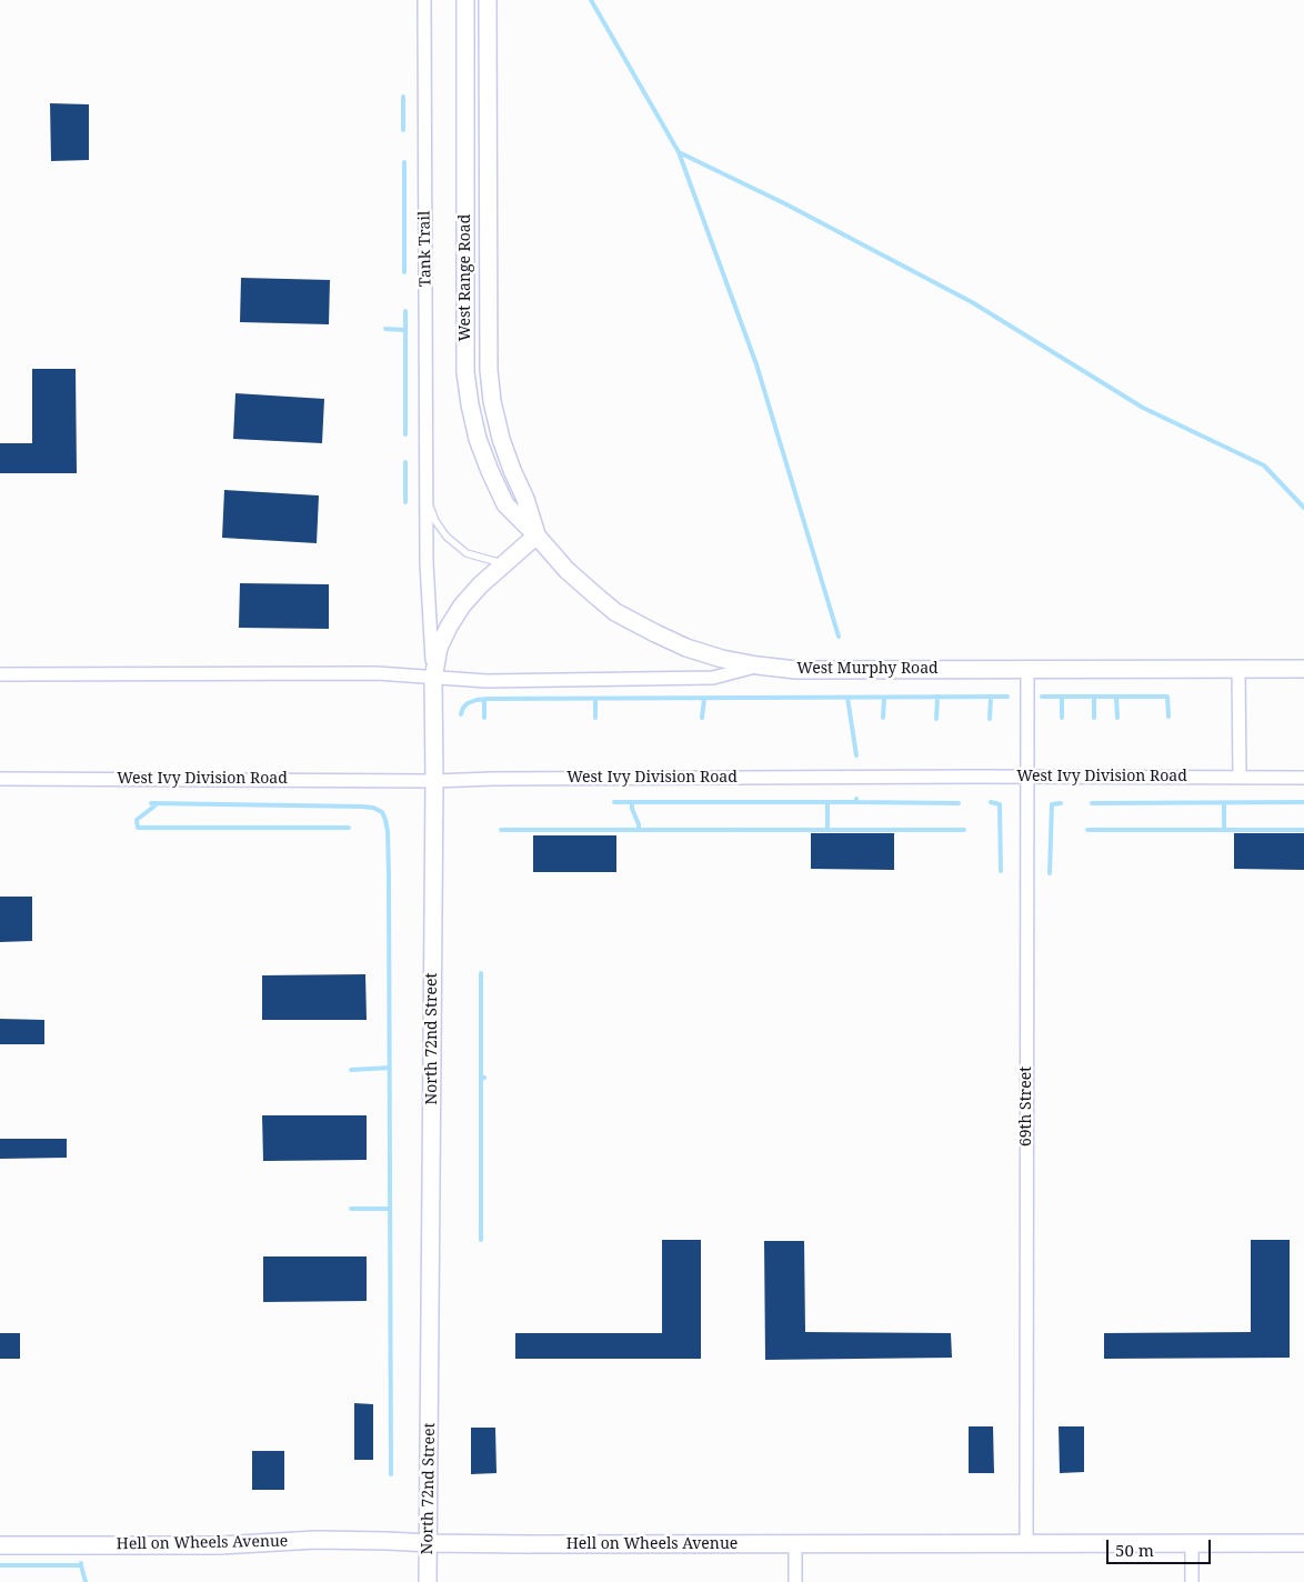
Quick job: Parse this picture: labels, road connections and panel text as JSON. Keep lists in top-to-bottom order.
{
  "streets": {
    "street": [
      "Tank Trail",
      "West Range Road",
      "West Murphy Road",
      "West Ivy Division Road",
      "North 72nd Street",
      "69th Street",
      "Hell on Wheels Avenue"
    ]
  },
  "crossings": [
    ["Tank Trail", "West Murphy Road"],
    ["Tank Trail", "North 72nd Street"],
    ["West Range Road", "West Murphy Road"],
    ["West Range Road", "North 72nd Street"],
    ["West Murphy Road", "North 72nd Street"],
    ["West Murphy Road", "69th Street"],
    ["West Ivy Division Road", "North 72nd Street"],
    ["West Ivy Division Road", "69th Street"],
    ["North 72nd Street", "Hell on Wheels Avenue"],
    ["69th Street", "Hell on Wheels Avenue"]
  ],
  "scale_bar": "50 m"
}
